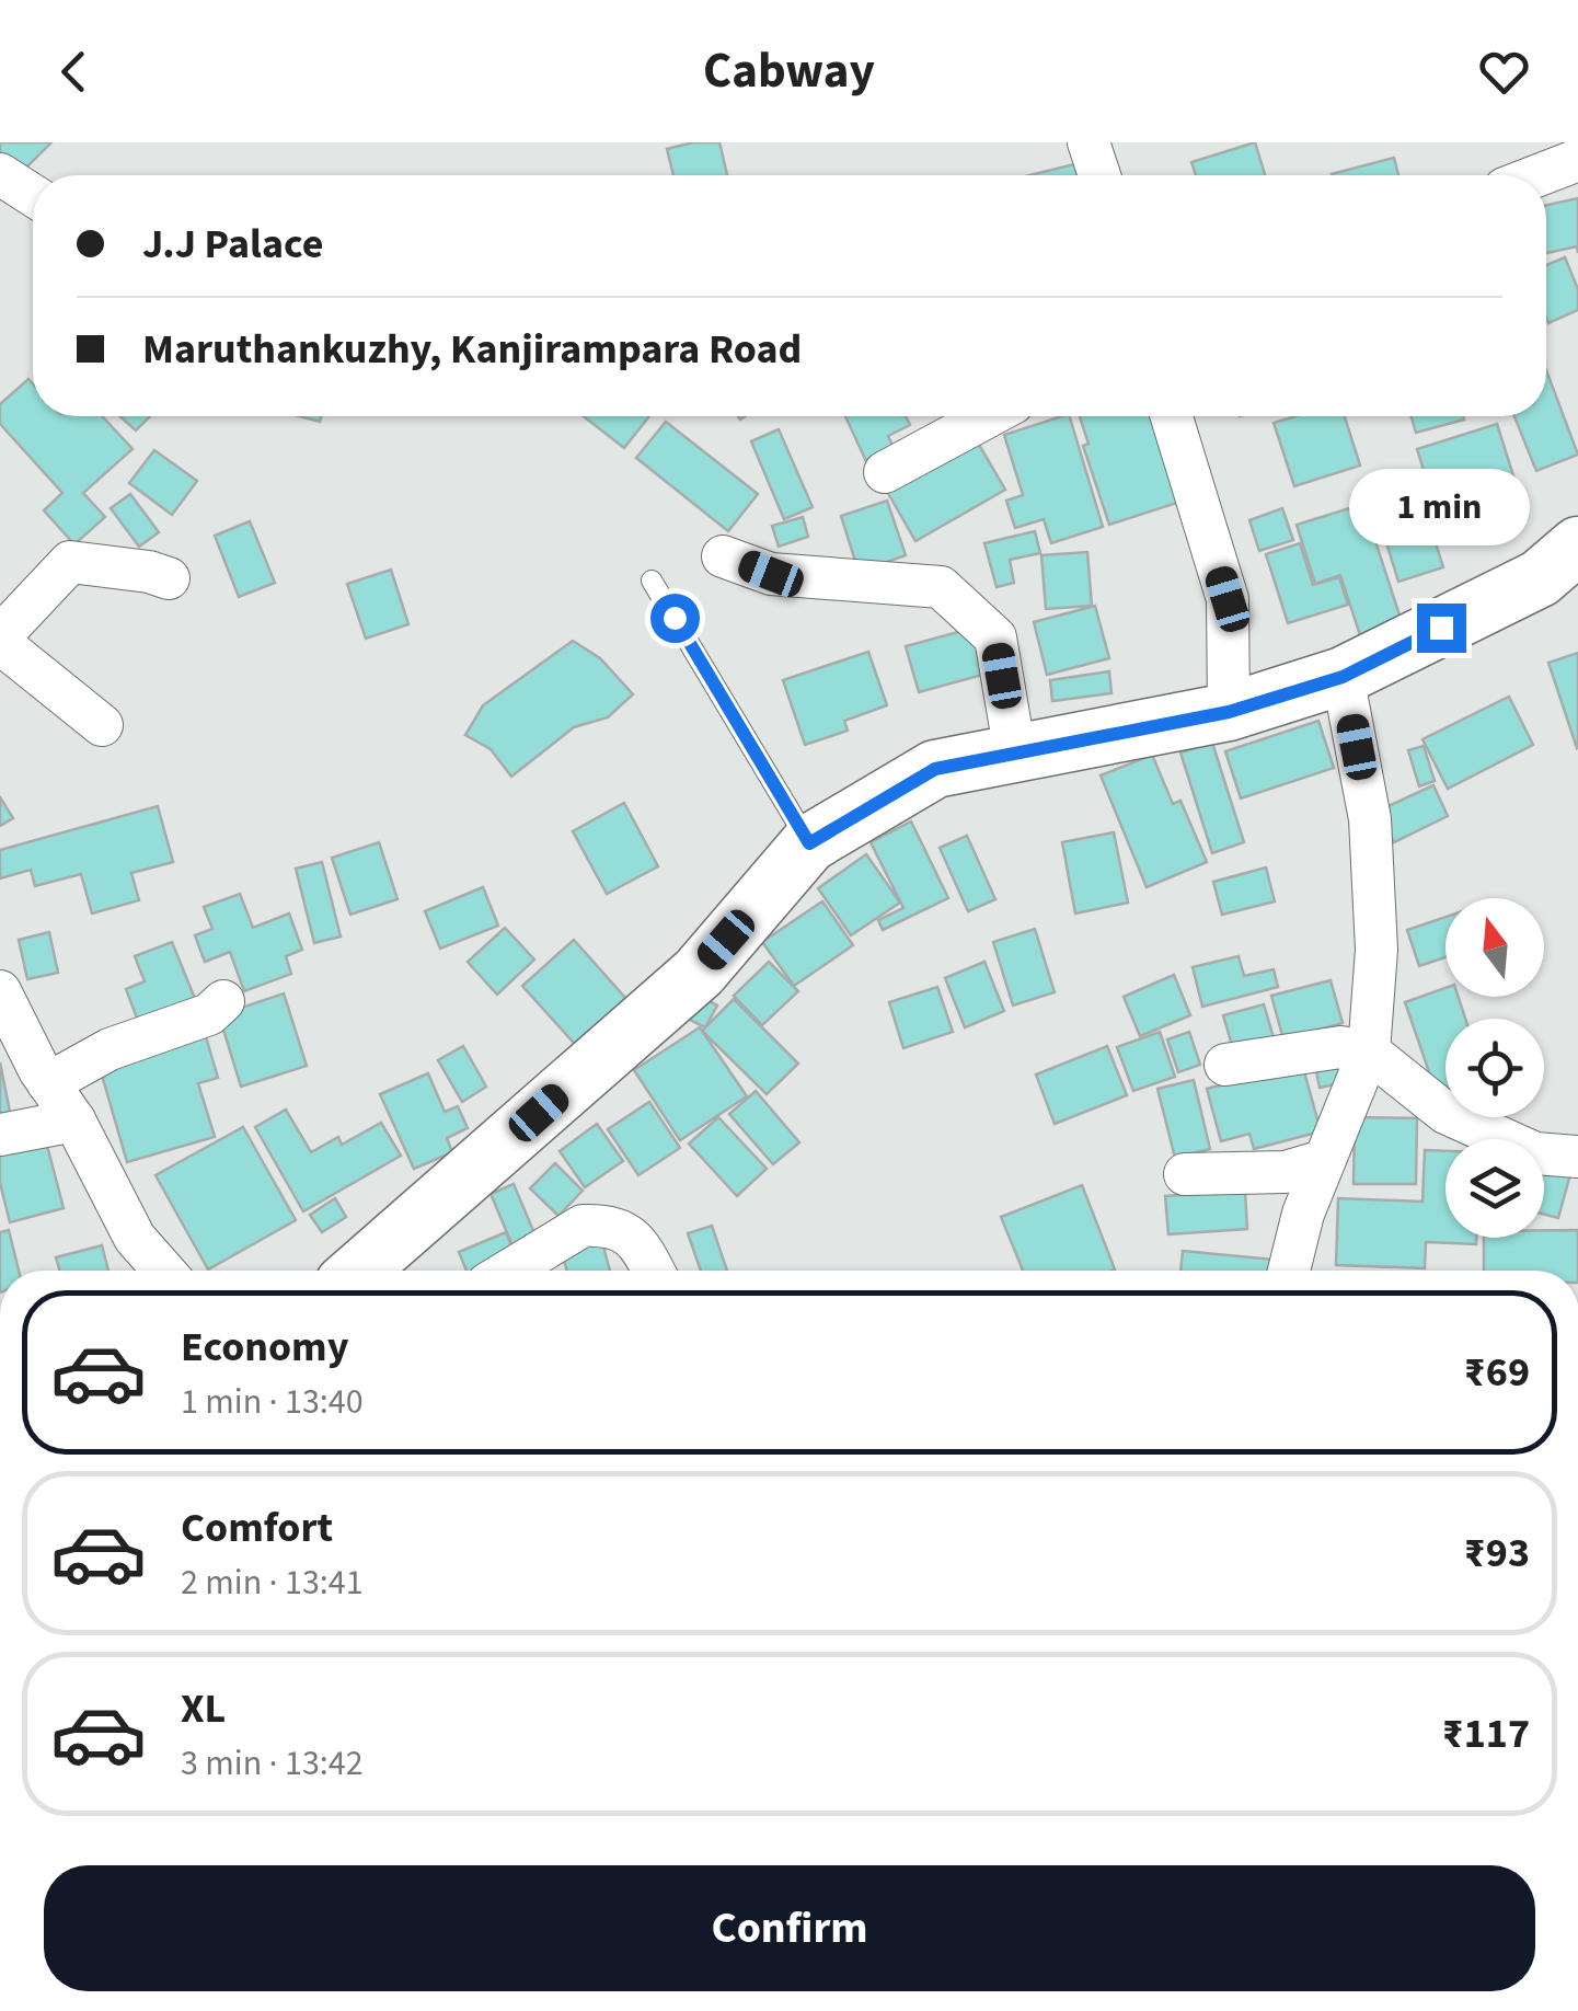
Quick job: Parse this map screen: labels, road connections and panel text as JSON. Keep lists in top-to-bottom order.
{
  "north": "top",
  "page": {
    "header": "Cabway",
    "banner": ["J.J Palace", "Maruthankuzhy, Kanjirampara Road"],
    "bubble": "1 min",
    "list": [
      {
        "name": "Economy",
        "note": "1 min · 13:40",
        "value": "₹69"
      },
      {
        "name": "Comfort",
        "note": "2 min · 13:41",
        "value": "₹93"
      },
      {
        "name": "XL",
        "note": "3 min · 13:42",
        "value": "₹117"
      }
    ],
    "buttons": "Confirm"
  }
}
